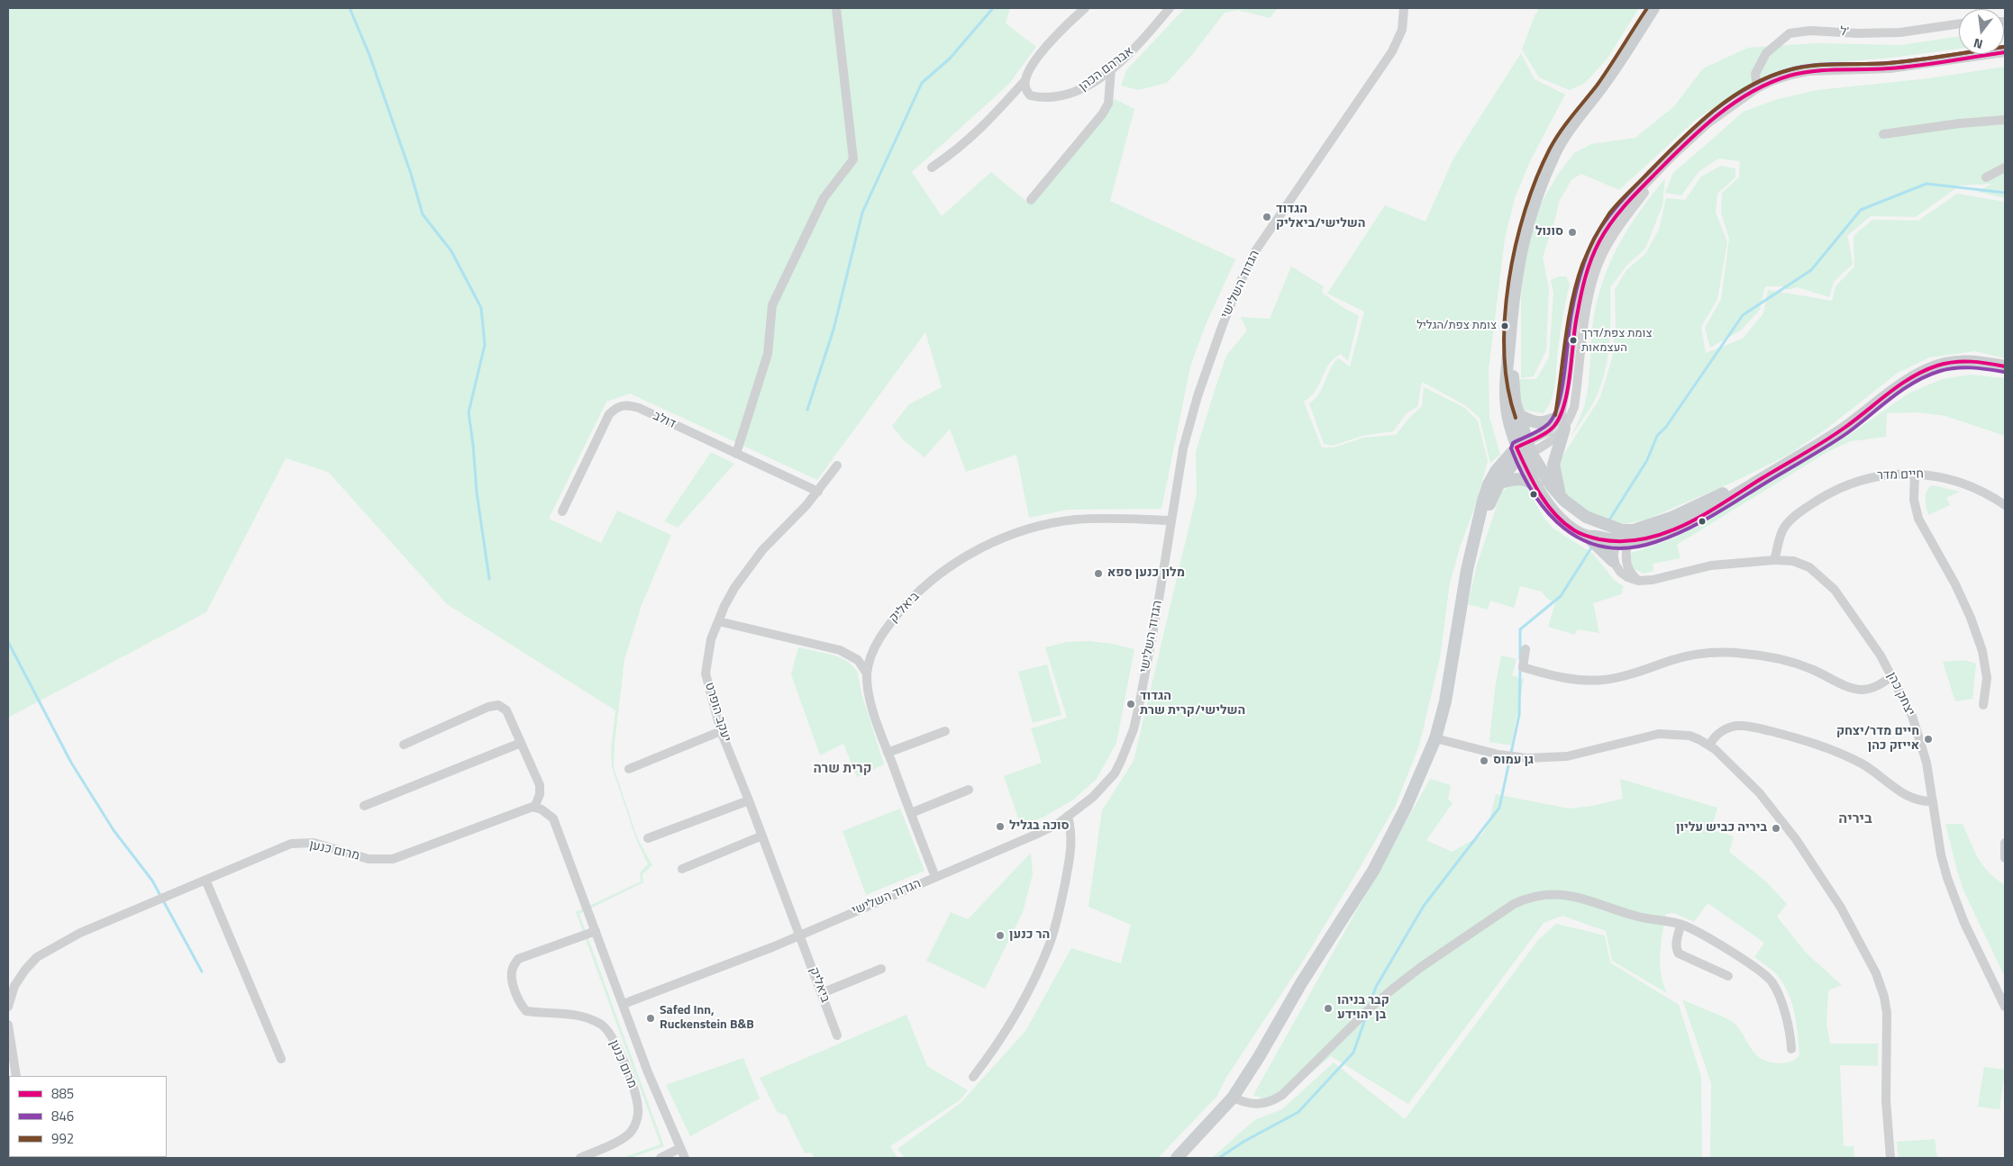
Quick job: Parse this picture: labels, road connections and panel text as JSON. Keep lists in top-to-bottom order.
{
  "streets": {
    "street": [
      "ל'",
      "אברהם הכהן",
      "הגדוד השלישי",
      "דולב",
      "חיים מדר",
      "ביאליק",
      "יצחק כהן",
      "יעקב הופרט",
      "מרום כנען"
    ]
  },
  "crossings": [
    ["הגדוד השלישי", "ביאליק"],
    ["הגדוד השלישי", "יעקב הופרט"],
    ["הגדוד השלישי", "מרום כנען"],
    ["דולב", "יעקב הופרט"],
    ["חיים מדר", "יצחק כהן"],
    ["ביאליק", "יעקב הופרט"]
  ],
  "districts": ["קרית שרה", "ביריה"],
  "places": [
    "הגדוד השלישי/ביאליק",
    "סונול",
    "צומת צפת/הגליל",
    "צומת צפת/דרך העצמאות",
    "מלון כנען ספא",
    "הגדוד השלישי/קרית שרת",
    "חיים מדר/יצחק אייזק כהן",
    "גן עמוס",
    "סוכה בגליל",
    "ביריה כביש עליון",
    "הר כנען",
    "קבר בניהו בן יהוידע",
    "Safed Inn, Ruckenstein B&B"
  ],
  "lines": ["transit line 992", "transit line 885", "transit line 846"],
  "legend": ["885", "846", "992"],
  "north": "bottom"
}
